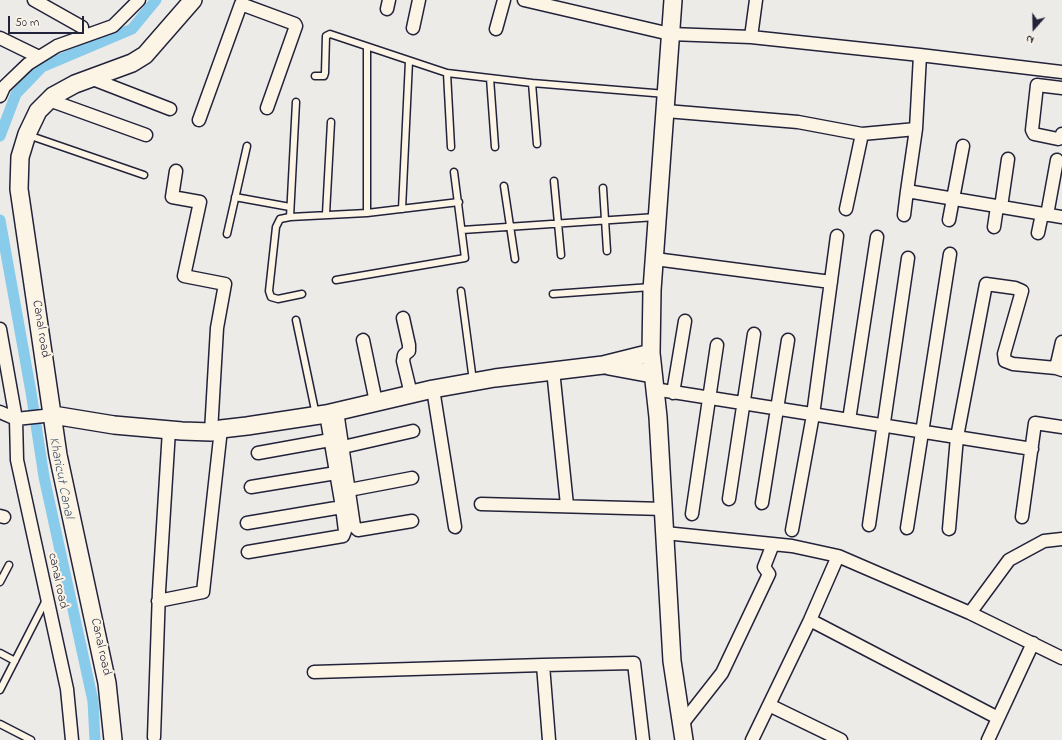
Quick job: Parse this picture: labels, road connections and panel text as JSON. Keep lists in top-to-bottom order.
{
  "streets": {
    "street": ["Canal road", "canal road"]
  },
  "water": ["Kharicut Canal"],
  "scale_bar": "50 m",
  "north": "bottom"
}
